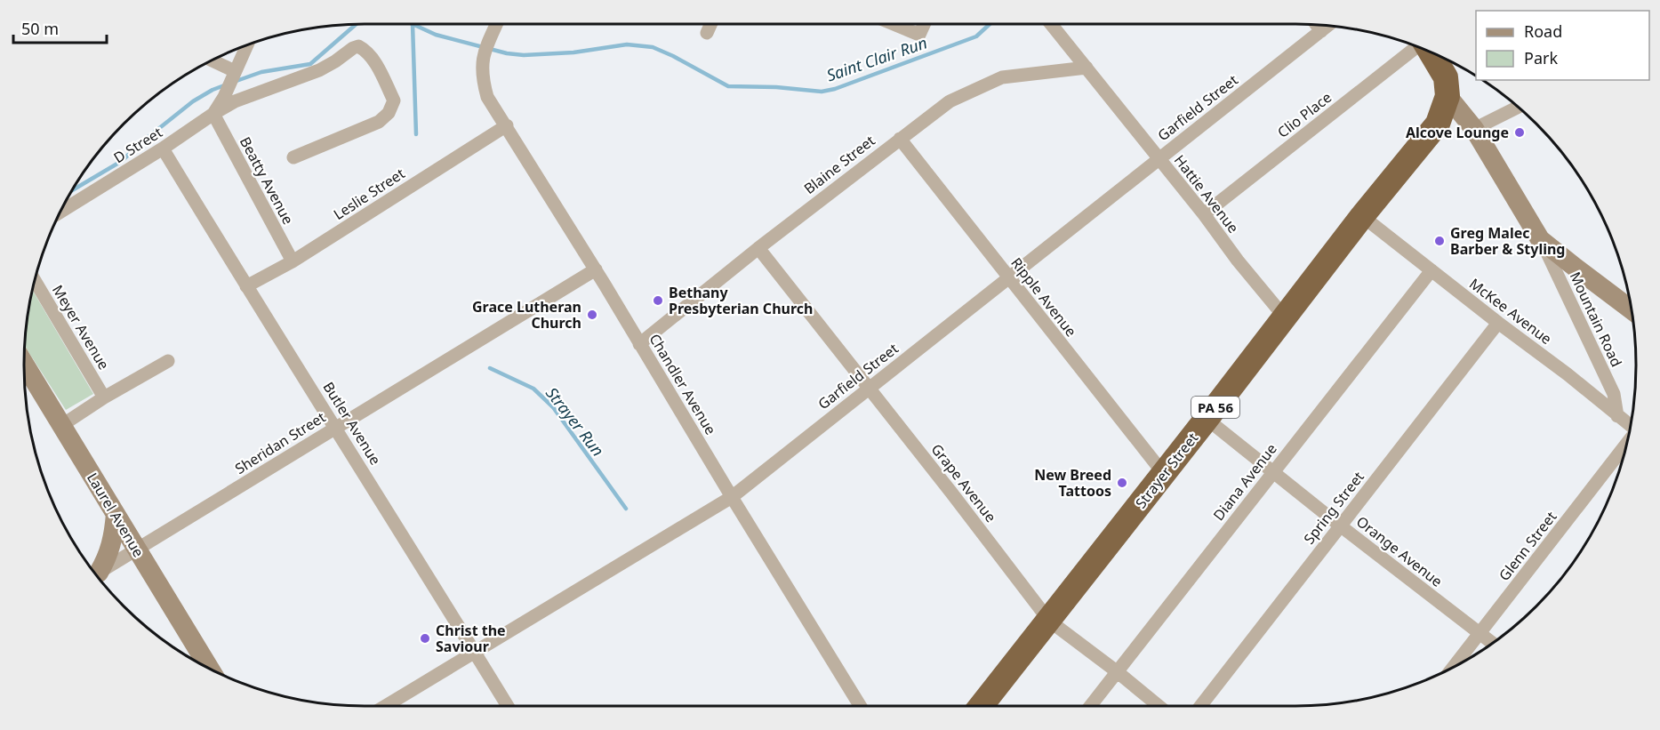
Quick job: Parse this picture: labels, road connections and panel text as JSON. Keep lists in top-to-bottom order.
{
  "streets": {
    "highway": ["PA 56", "Strayer Street"],
    "street": [
      "Garfield Street",
      "Clio Place",
      "D Street",
      "Blaine Street",
      "Beatty Avenue",
      "Leslie Street",
      "Hattie Avenue",
      "Ripple Avenue",
      "McKee Avenue",
      "Mountain Road",
      "Meyer Avenue",
      "Chandler Avenue",
      "Butler Avenue",
      "Sheridan Street",
      "Diana Avenue",
      "Grape Avenue",
      "Spring Street",
      "Laurel Avenue",
      "Glenn Street",
      "Orange Avenue"
    ]
  },
  "crossings": [
    ["Garfield Street", "Hattie Avenue"],
    ["Garfield Street", "Ripple Avenue"],
    ["Garfield Street", "Chandler Avenue"],
    ["Garfield Street", "Butler Avenue"],
    ["Garfield Street", "Grape Avenue"],
    ["Clio Place", "Hattie Avenue"],
    ["D Street", "Beatty Avenue"],
    ["D Street", "Butler Avenue"],
    ["Blaine Street", "Hattie Avenue"],
    ["Blaine Street", "Ripple Avenue"],
    ["Blaine Street", "Chandler Avenue"],
    ["Blaine Street", "Grape Avenue"],
    ["Beatty Avenue", "Leslie Street"],
    ["Leslie Street", "Chandler Avenue"],
    ["Leslie Street", "Butler Avenue"],
    ["Hattie Avenue", "Strayer Street"],
    ["Ripple Avenue", "Strayer Street"],
    ["McKee Avenue", "Mountain Road"],
    ["McKee Avenue", "Strayer Street"],
    ["McKee Avenue", "Diana Avenue"],
    ["McKee Avenue", "Spring Street"],
    ["Chandler Avenue", "Sheridan Street"],
    ["Butler Avenue", "Sheridan Street"],
    ["Sheridan Street", "Laurel Avenue"],
    ["Strayer Street", "Grape Avenue"],
    ["Strayer Street", "Orange Avenue"],
    ["Diana Avenue", "Grape Avenue"],
    ["Diana Avenue", "Orange Avenue"],
    ["Spring Street", "Orange Avenue"],
    ["Glenn Street", "Orange Avenue"]
  ],
  "water": ["Saint Clair Run", "Strayer Run"],
  "places": [
    "Alcove Lounge",
    "Greg Malec Barber & Styling",
    "Bethany Presbyterian Church",
    "Grace Lutheran Church",
    "New Breed Tattoos",
    "Christ the Saviour"
  ],
  "legend": ["Road", "Park"],
  "scale_bar": "50 m"
}
